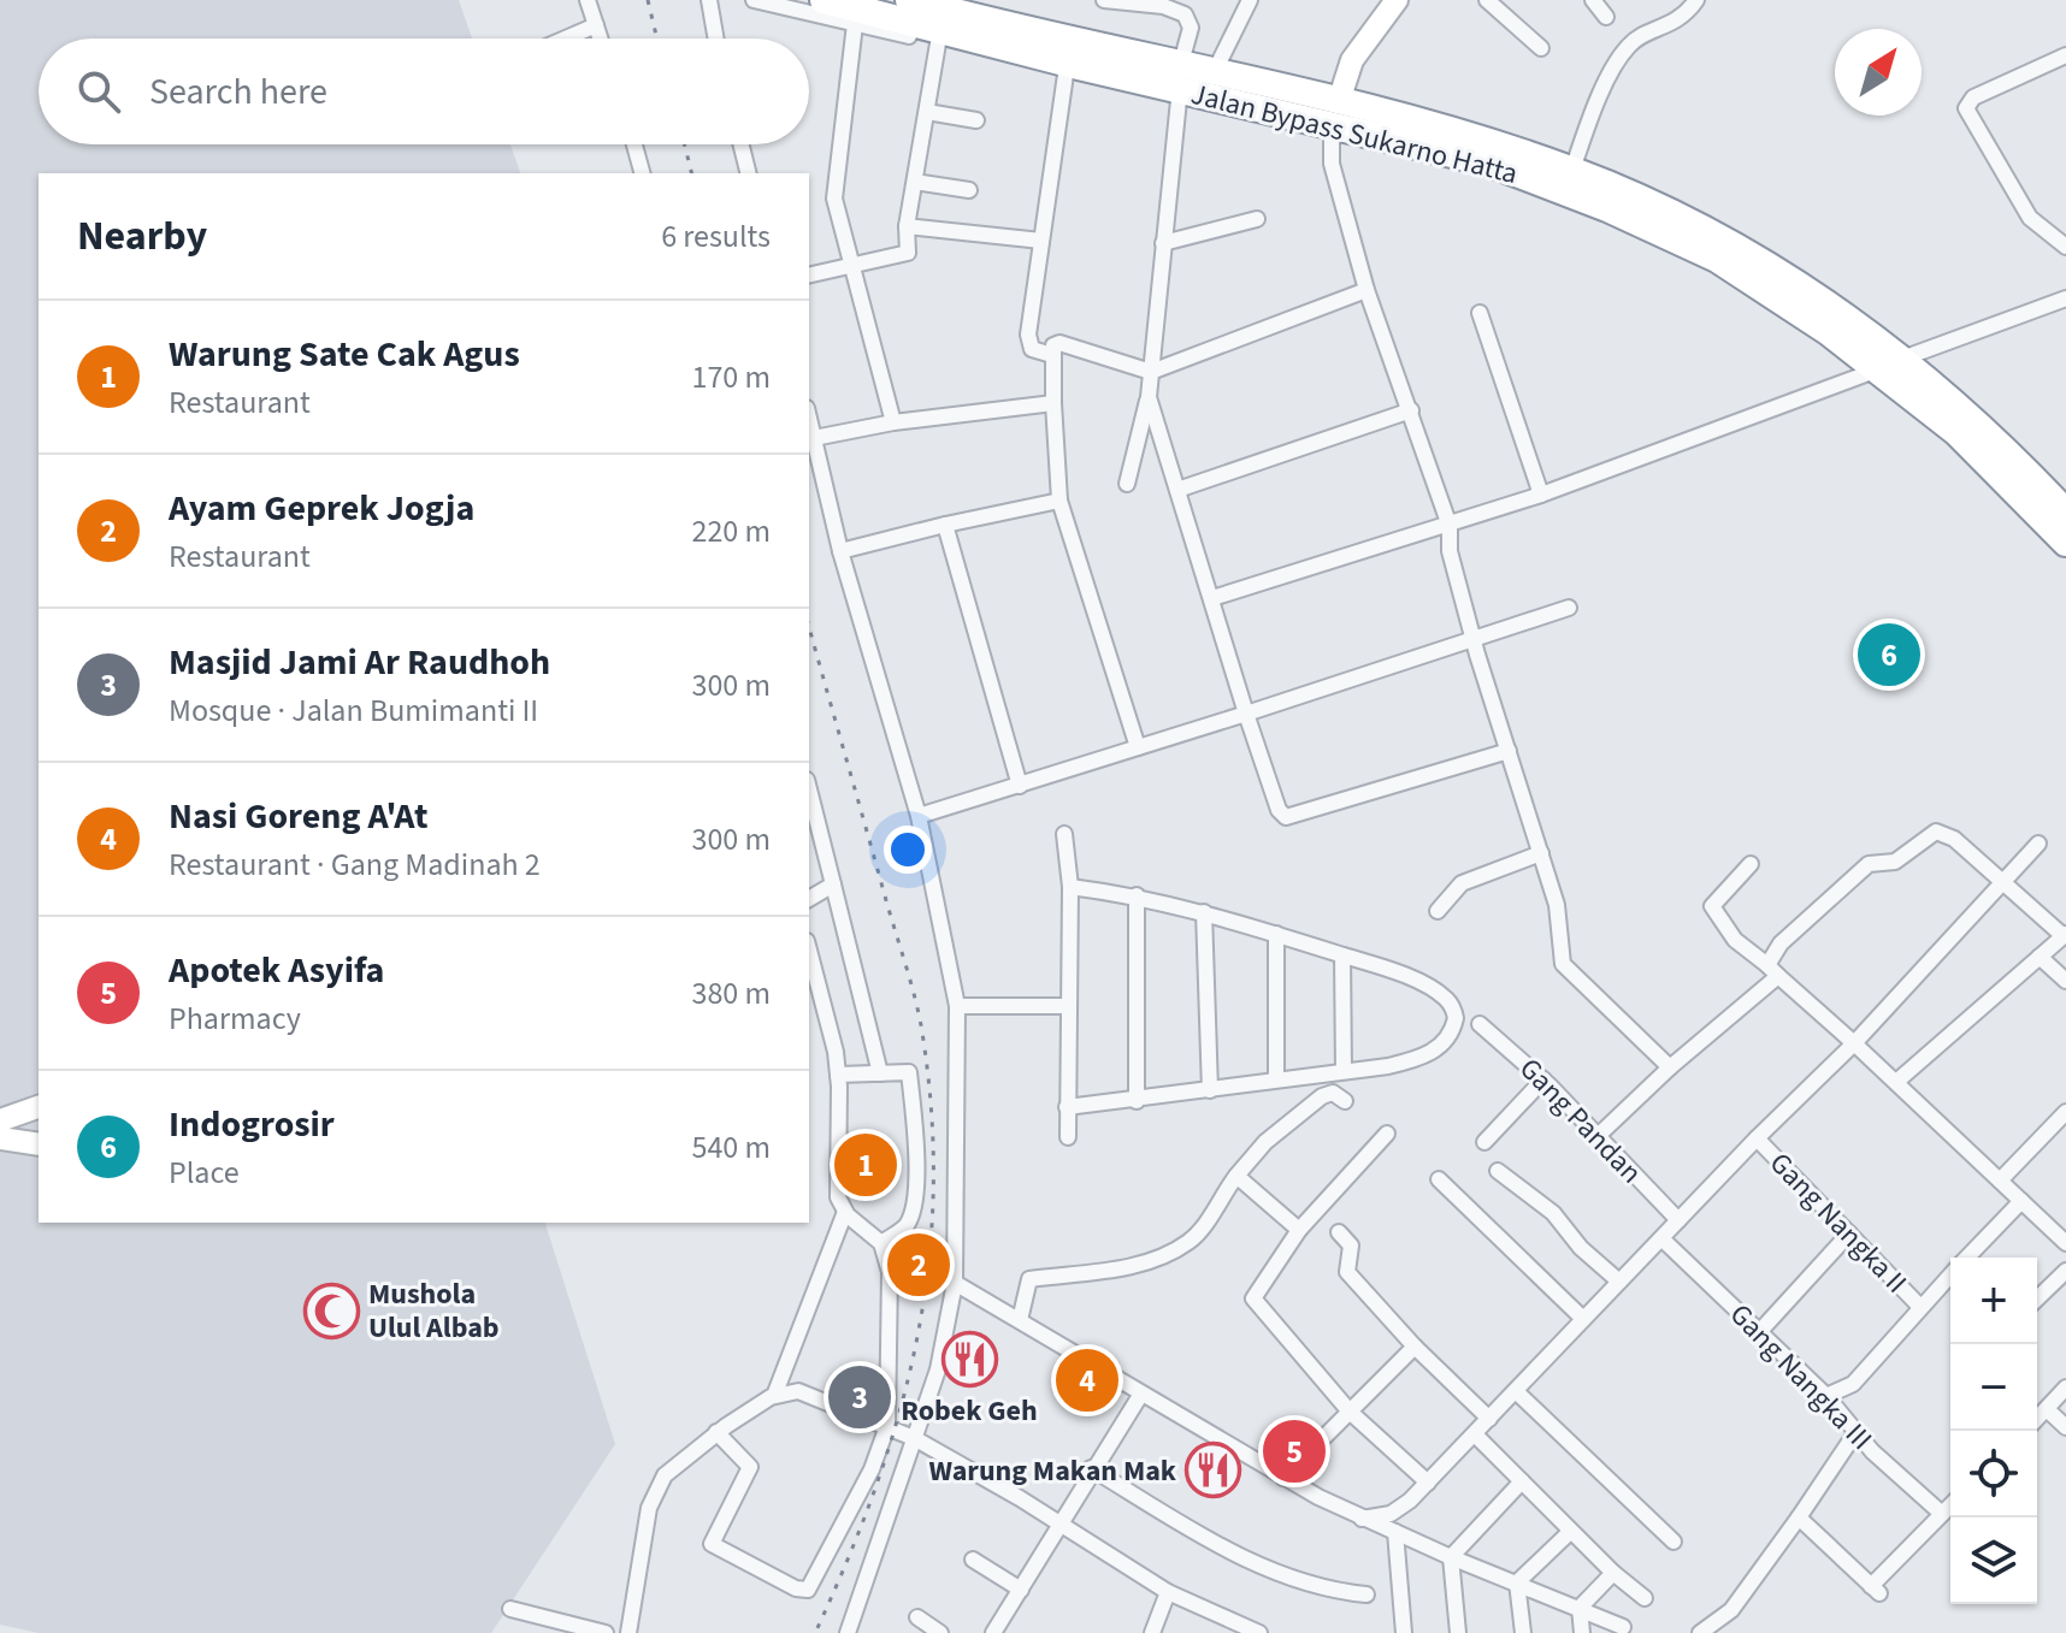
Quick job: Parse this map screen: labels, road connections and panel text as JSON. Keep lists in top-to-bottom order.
{
  "streets": {
    "highway": ["Jalan Bypass Sukarno Hatta"],
    "street": ["Gang Pandan", "Gang Nangka II", "Gang Nangka III"]
  },
  "places": {
    "mosque": ["Mushola Ulul Albab"],
    "restaurant": ["Robek Geh", "Warung Makan Mak"]
  },
  "north": "top right",
  "page": {
    "search": "Search here",
    "heading": ["Nearby", "6 results"],
    "list": [
      {
        "mark": "1",
        "name": "Warung Sate Cak Agus",
        "note": "Restaurant",
        "value": "170 m"
      },
      {
        "mark": "2",
        "name": "Ayam Geprek Jogja",
        "note": "Restaurant",
        "value": "220 m"
      },
      {
        "mark": "3",
        "name": "Masjid Jami Ar Raudhoh",
        "note": "Mosque · Jalan Bumimanti II",
        "value": "300 m"
      },
      {
        "mark": "4",
        "name": "Nasi Goreng A'At",
        "note": "Restaurant · Gang Madinah 2",
        "value": "300 m"
      },
      {
        "mark": "5",
        "name": "Apotek Asyifa",
        "note": "Pharmacy",
        "value": "380 m"
      },
      {
        "mark": "6",
        "name": "Indogrosir",
        "note": "Place",
        "value": "540 m"
      }
    ],
    "pins": [
      "6",
      "1",
      "2",
      "4",
      "3",
      "5"
    ],
    "map_buttons": ["+", "−"]
  }
}
